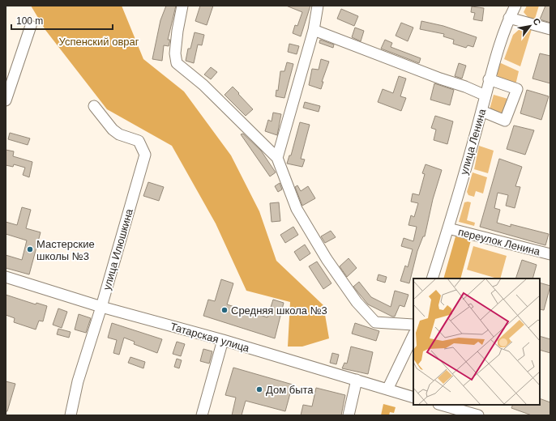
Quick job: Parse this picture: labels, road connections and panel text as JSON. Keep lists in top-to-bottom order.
{
  "streets": {
    "street": [
      "улица Ленина",
      "переулок Ленина",
      "улица Илюшкина",
      "Татарская улица"
    ]
  },
  "crossings": [
    ["улица Ленина", "переулок Ленина"],
    ["улица Илюшкина", "Татарская улица"]
  ],
  "parks": ["Успенский овраг"],
  "places": ["Мастерские школы №3", "Средняя школа №3", "Дом быта"],
  "scale_bar": "100 m",
  "north": "top right"
}
